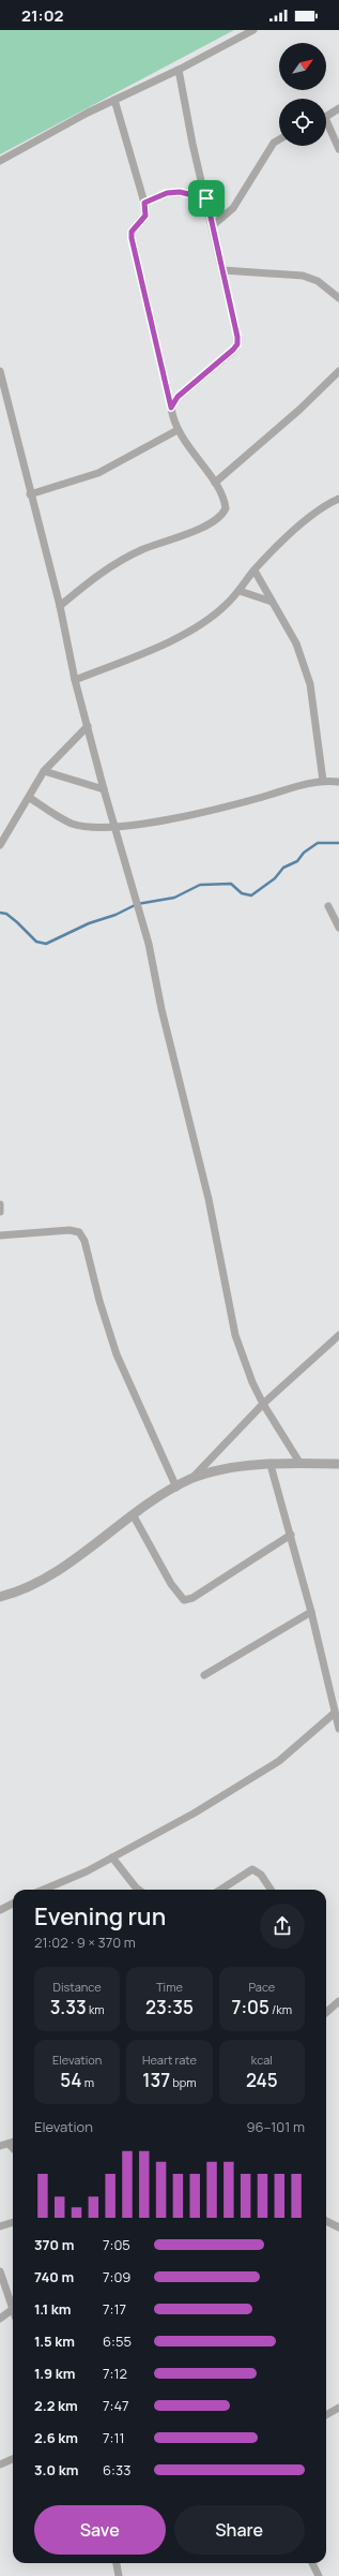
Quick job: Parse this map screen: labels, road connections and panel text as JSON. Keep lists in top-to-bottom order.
{
  "north": "top right",
  "page": {
    "status": "21:02",
    "heading": ["Evening run", "21:02 · 9 × 370 m"],
    "stats": [
      ["Distance", "3.33 km"],
      ["Time", "23:35"],
      ["Pace", "7:05 /km"],
      ["Elevation", "54 m"],
      ["Heart rate", "137 bpm"],
      ["kcal", "245"]
    ],
    "chart": ["Elevation", "96–101 m"],
    "list": [
      {
        "name": "370 m",
        "note": "7:05"
      },
      {
        "name": "740 m",
        "note": "7:09"
      },
      {
        "name": "1.1 km",
        "note": "7:17"
      },
      {
        "name": "1.5 km",
        "note": "6:55"
      },
      {
        "name": "1.9 km",
        "note": "7:12"
      },
      {
        "name": "2.2 km",
        "note": "7:47"
      },
      {
        "name": "2.6 km",
        "note": "7:11"
      },
      {
        "name": "3.0 km",
        "note": "6:33"
      }
    ],
    "buttons": ["Save", "Share"]
  }
}
